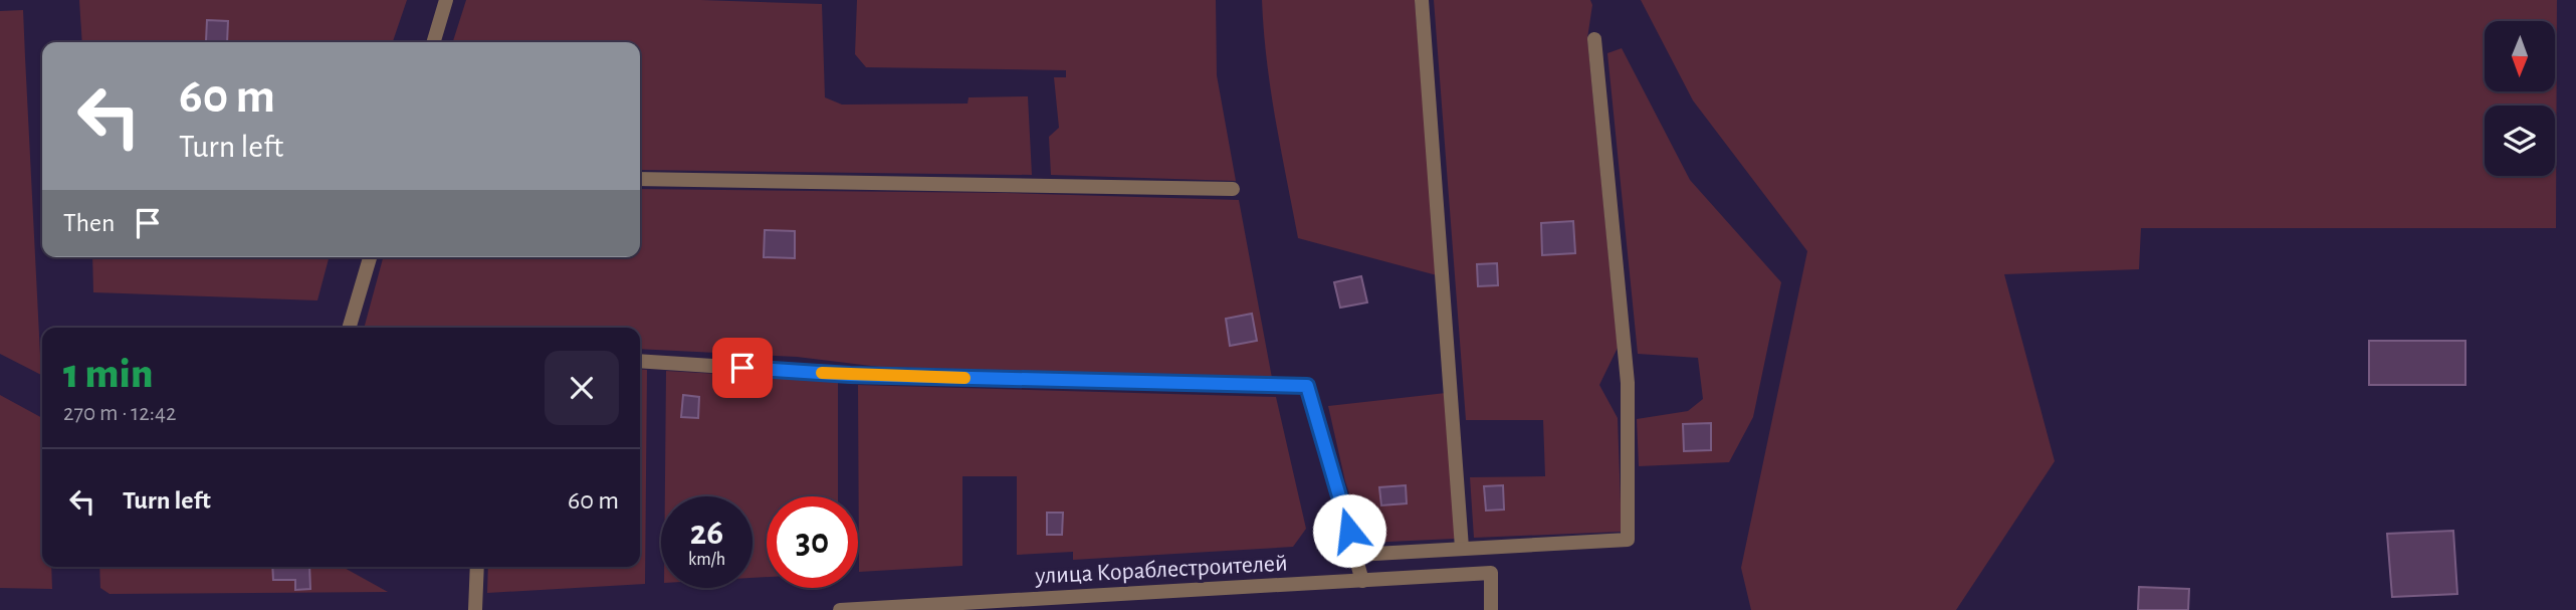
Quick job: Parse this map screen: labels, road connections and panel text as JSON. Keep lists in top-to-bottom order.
{
  "streets": {
    "street": ["улица Кораблестроителей"]
  },
  "north": "bottom",
  "page": {
    "turn": ["60 m", "Turn left"],
    "then": "Then",
    "heading": ["1 min", "270 m · 12:42"],
    "list": [
      {
        "name": "Turn left",
        "value": "60 m"
      }
    ],
    "speed": "26 km/h",
    "limit": "30"
  }
}
